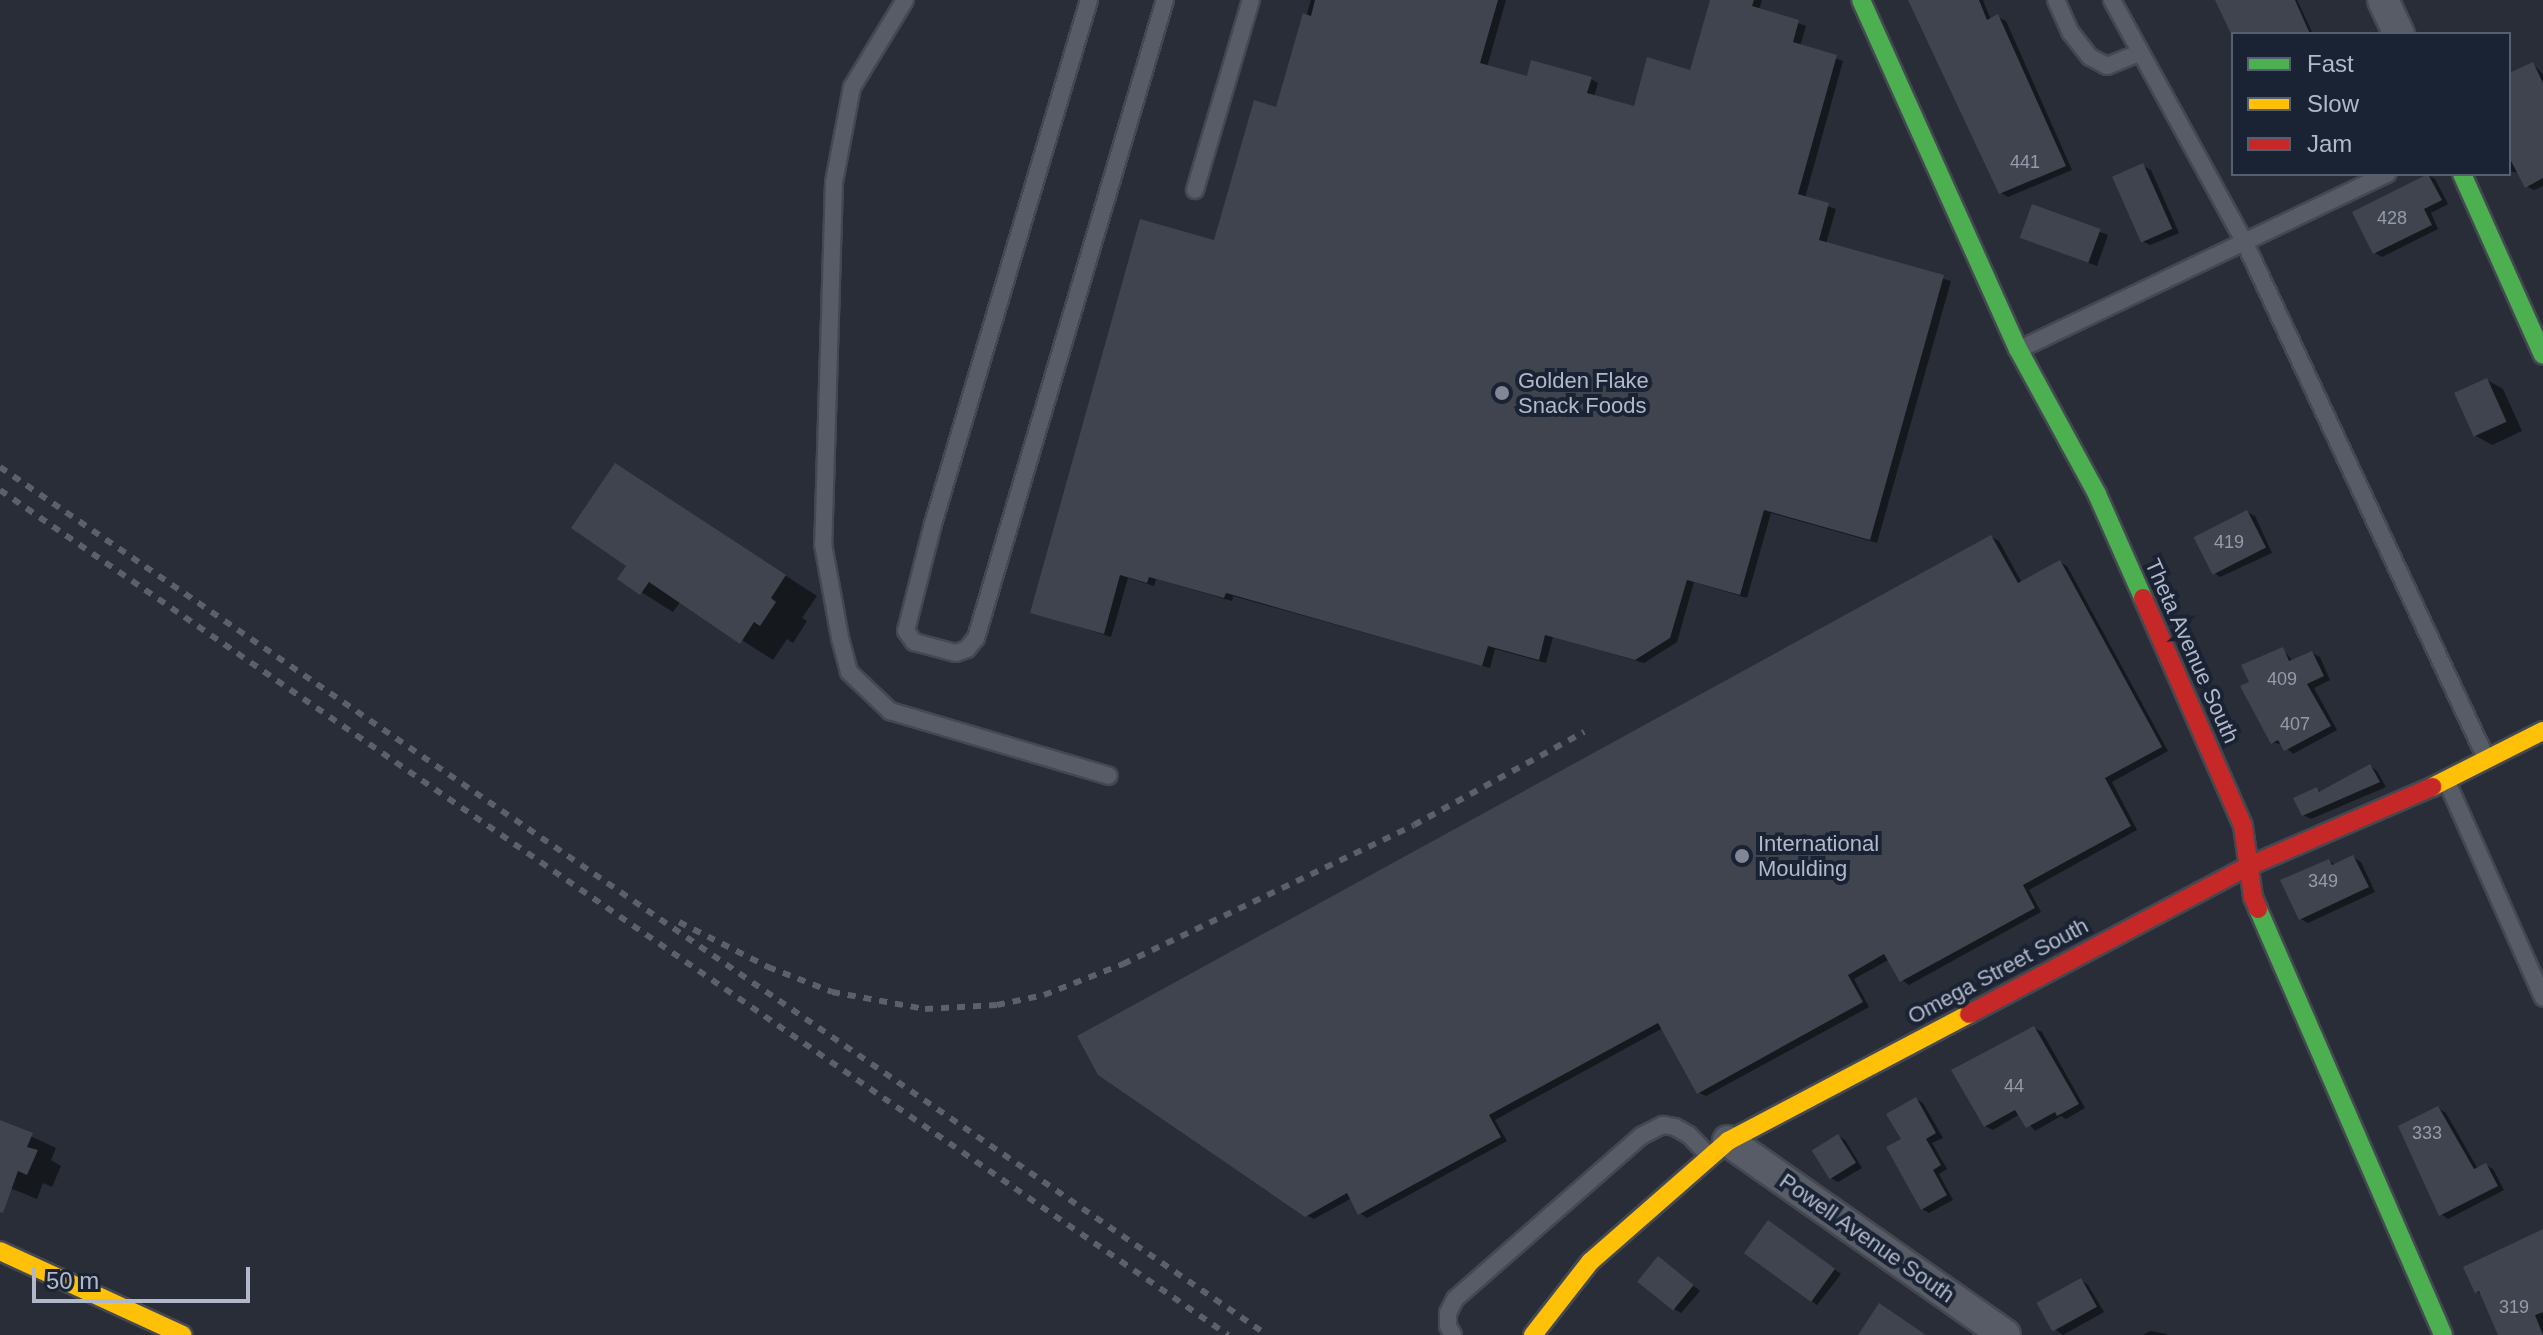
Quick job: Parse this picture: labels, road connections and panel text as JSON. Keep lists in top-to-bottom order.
{
  "streets": {
    "street": ["Theta Avenue South", "Omega Street South", "Powell Avenue South"]
  },
  "crossings": [
    ["Theta Avenue South", "Omega Street South"],
    ["Omega Street South", "Powell Avenue South"]
  ],
  "places": ["Golden Flake Snack Foods", "International Moulding"],
  "house_numbers": [
    "441",
    "428",
    "419",
    "409",
    "407",
    "349",
    "44",
    "333",
    "319"
  ],
  "legend": ["Fast", "Slow", "Jam"],
  "scale_bar": "50 m"
}
